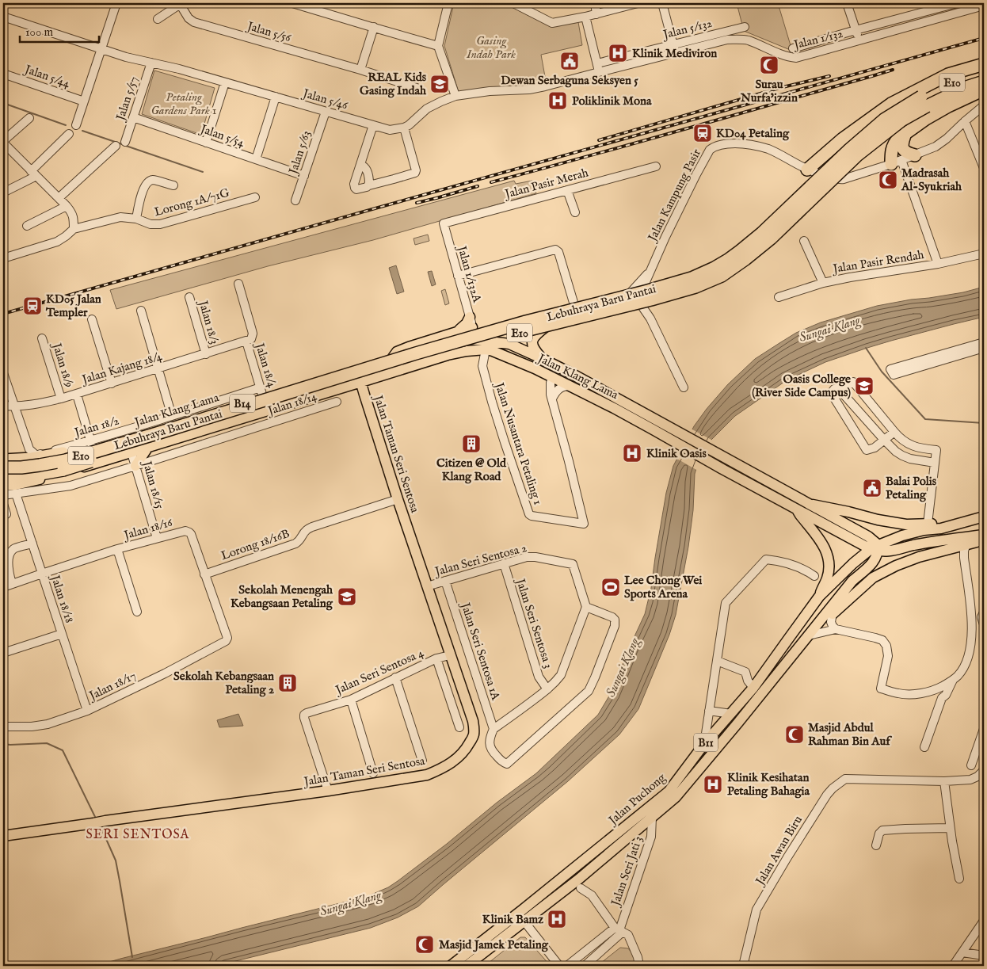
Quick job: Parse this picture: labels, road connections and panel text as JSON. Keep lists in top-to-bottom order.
{
  "streets": {
    "highway": ["E10", "Lebuhraya Baru Pantai"],
    "main road": [
      "Jalan Klang Lama",
      "B14",
      "Jalan Taman Seri Sentosa",
      "B11",
      "Jalan Puchong"
    ],
    "street": [
      "Jalan 5/132",
      "Jalan 5/56",
      "Jalan 1/132",
      "Jalan 5/44",
      "Jalan 5/57",
      "Jalan 5/46",
      "Jalan 5/54",
      "Jalan 5/63",
      "Jalan Pasir Merah",
      "Jalan Kampung Pasir",
      "Lorong 1A/71G",
      "Jalan Pasir Rendah",
      "Jalan 1/132A",
      "Jalan 18/3",
      "Jalan 18/9",
      "Jalan 18/4",
      "Jalan Kajang 18/4",
      "Jalan 18/14",
      "Jalan 18/2",
      "Jalan Nusantara Petaling 1",
      "Jalan 18/15",
      "Jalan 18/16",
      "Lorong 18/16B",
      "Jalan Seri Sentosa 2",
      "Jalan 18/18",
      "Jalan Seri Sentosa 3",
      "Jalan Seri Sentosa 1A",
      "Jalan Seri Sentosa 4",
      "Jalan 18/17",
      "Jalan Awan Biru",
      "Jalan Seri Jati 3"
    ]
  },
  "crossings": [
    ["Jalan 5/57", "Jalan 5/46"],
    ["Jalan 5/57", "Jalan 5/54"],
    ["Jalan 5/46", "Jalan 5/63"],
    ["Jalan 5/54", "Jalan 5/63"],
    ["Jalan Pasir Merah", "Jalan 1/132A"],
    ["Jalan 18/3", "Jalan Kajang 18/4"],
    ["Jalan 18/9", "Jalan Kajang 18/4"],
    ["Jalan 18/4", "Jalan Kajang 18/4"],
    ["Jalan 18/4", "Jalan Klang Lama"],
    ["Jalan 18/4", "Jalan 18/2"],
    ["Jalan Kajang 18/4", "Jalan 18/2"],
    ["Jalan Klang Lama", "Jalan 18/2"],
    ["Jalan Klang Lama", "Jalan Nusantara Petaling 1"],
    ["Jalan Klang Lama", "Jalan Taman Seri Sentosa"],
    ["Jalan Klang Lama", "Jalan 18/15"],
    ["Jalan Klang Lama", "Jalan Puchong"],
    ["Jalan 18/14", "Jalan 18/15"],
    ["Jalan 18/14", "Jalan 18/18"],
    ["Jalan Taman Seri Sentosa", "Lorong 18/16B"],
    ["Jalan Taman Seri Sentosa", "Jalan Seri Sentosa 2"],
    ["Jalan Taman Seri Sentosa", "Jalan Seri Sentosa 4"],
    ["Jalan 18/15", "Jalan 18/16"],
    ["Jalan 18/16", "Lorong 18/16B"],
    ["Jalan 18/16", "Jalan 18/18"],
    ["Jalan 18/16", "Jalan 18/17"],
    ["Jalan Seri Sentosa 2", "Jalan Seri Sentosa 3"],
    ["Jalan Seri Sentosa 2", "Jalan Seri Sentosa 1A"],
    ["Jalan 18/18", "Jalan 18/17"],
    ["Jalan Puchong", "Jalan Seri Jati 3"]
  ],
  "districts": ["SERI SENTOSA"],
  "water": ["Sungai Klang"],
  "parks": ["Gasing Indah Park", "Petaling Gardens Park 1"],
  "places": {
    "hospital": [
      "Klinik Mediviron",
      "Poliklinik Mona",
      "Klinik Oasis",
      "Klinik Kesihatan Petaling Bahagia",
      "Klinik Bamz"
    ],
    "public building": ["Dewan Serbaguna Seksyen 5", "Balai Polis Petaling"],
    "mosque": [
      "Surau Nurfa'izzin",
      "Madrasah Al-Syukriah",
      "Masjid Abdul Rahman Bin Auf",
      "Masjid Jamek Petaling"
    ],
    "school or university": ["REAL Kids Gasing Indah", "Oasis College (River Side Campus)", "Sekolah Menengah Kebangsaan Petaling"],
    "station": ["KD04 Petaling", "KD05 Jalan Templer"],
    "building": ["Citizen @ Old Klang Road", "Sekolah Kebangsaan Petaling 2"],
    "sports": ["Lee Chong Wei Sports Arena"]
  },
  "scale_bar": "100 m"
}
